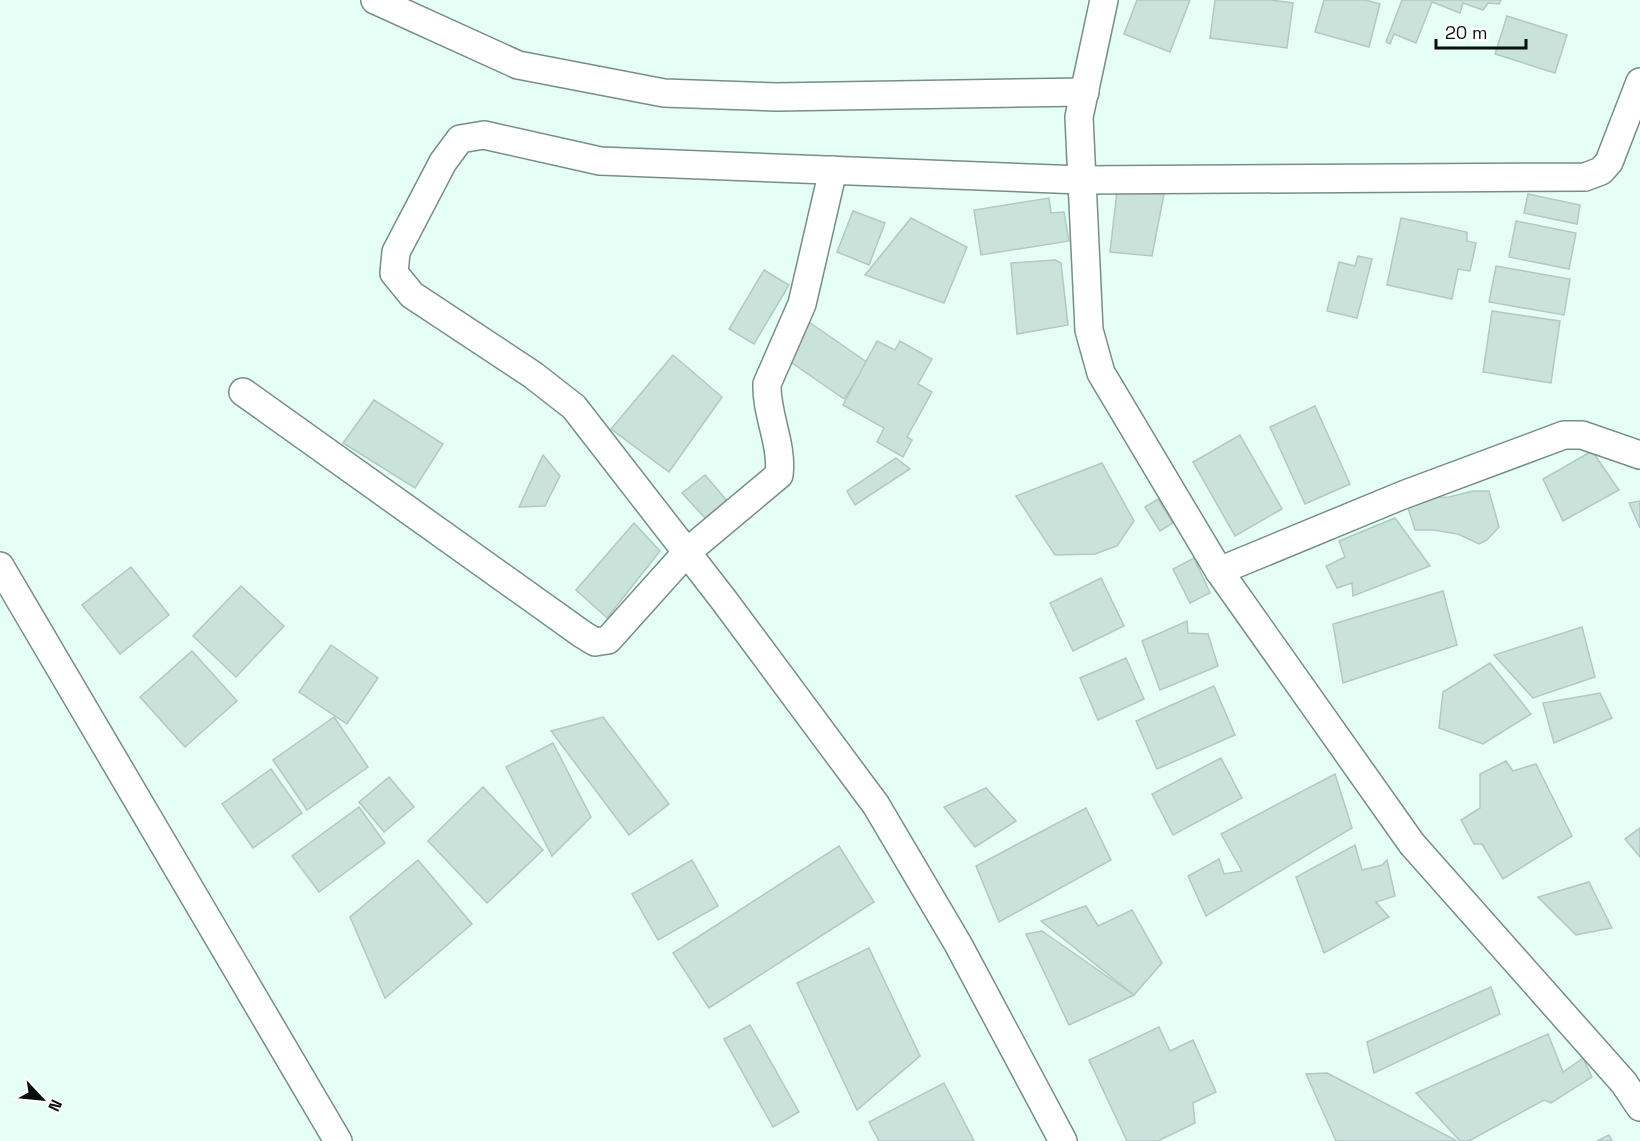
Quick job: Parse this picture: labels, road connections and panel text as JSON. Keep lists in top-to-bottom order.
{
  "scale_bar": "20 m",
  "north": "bottom right"
}
